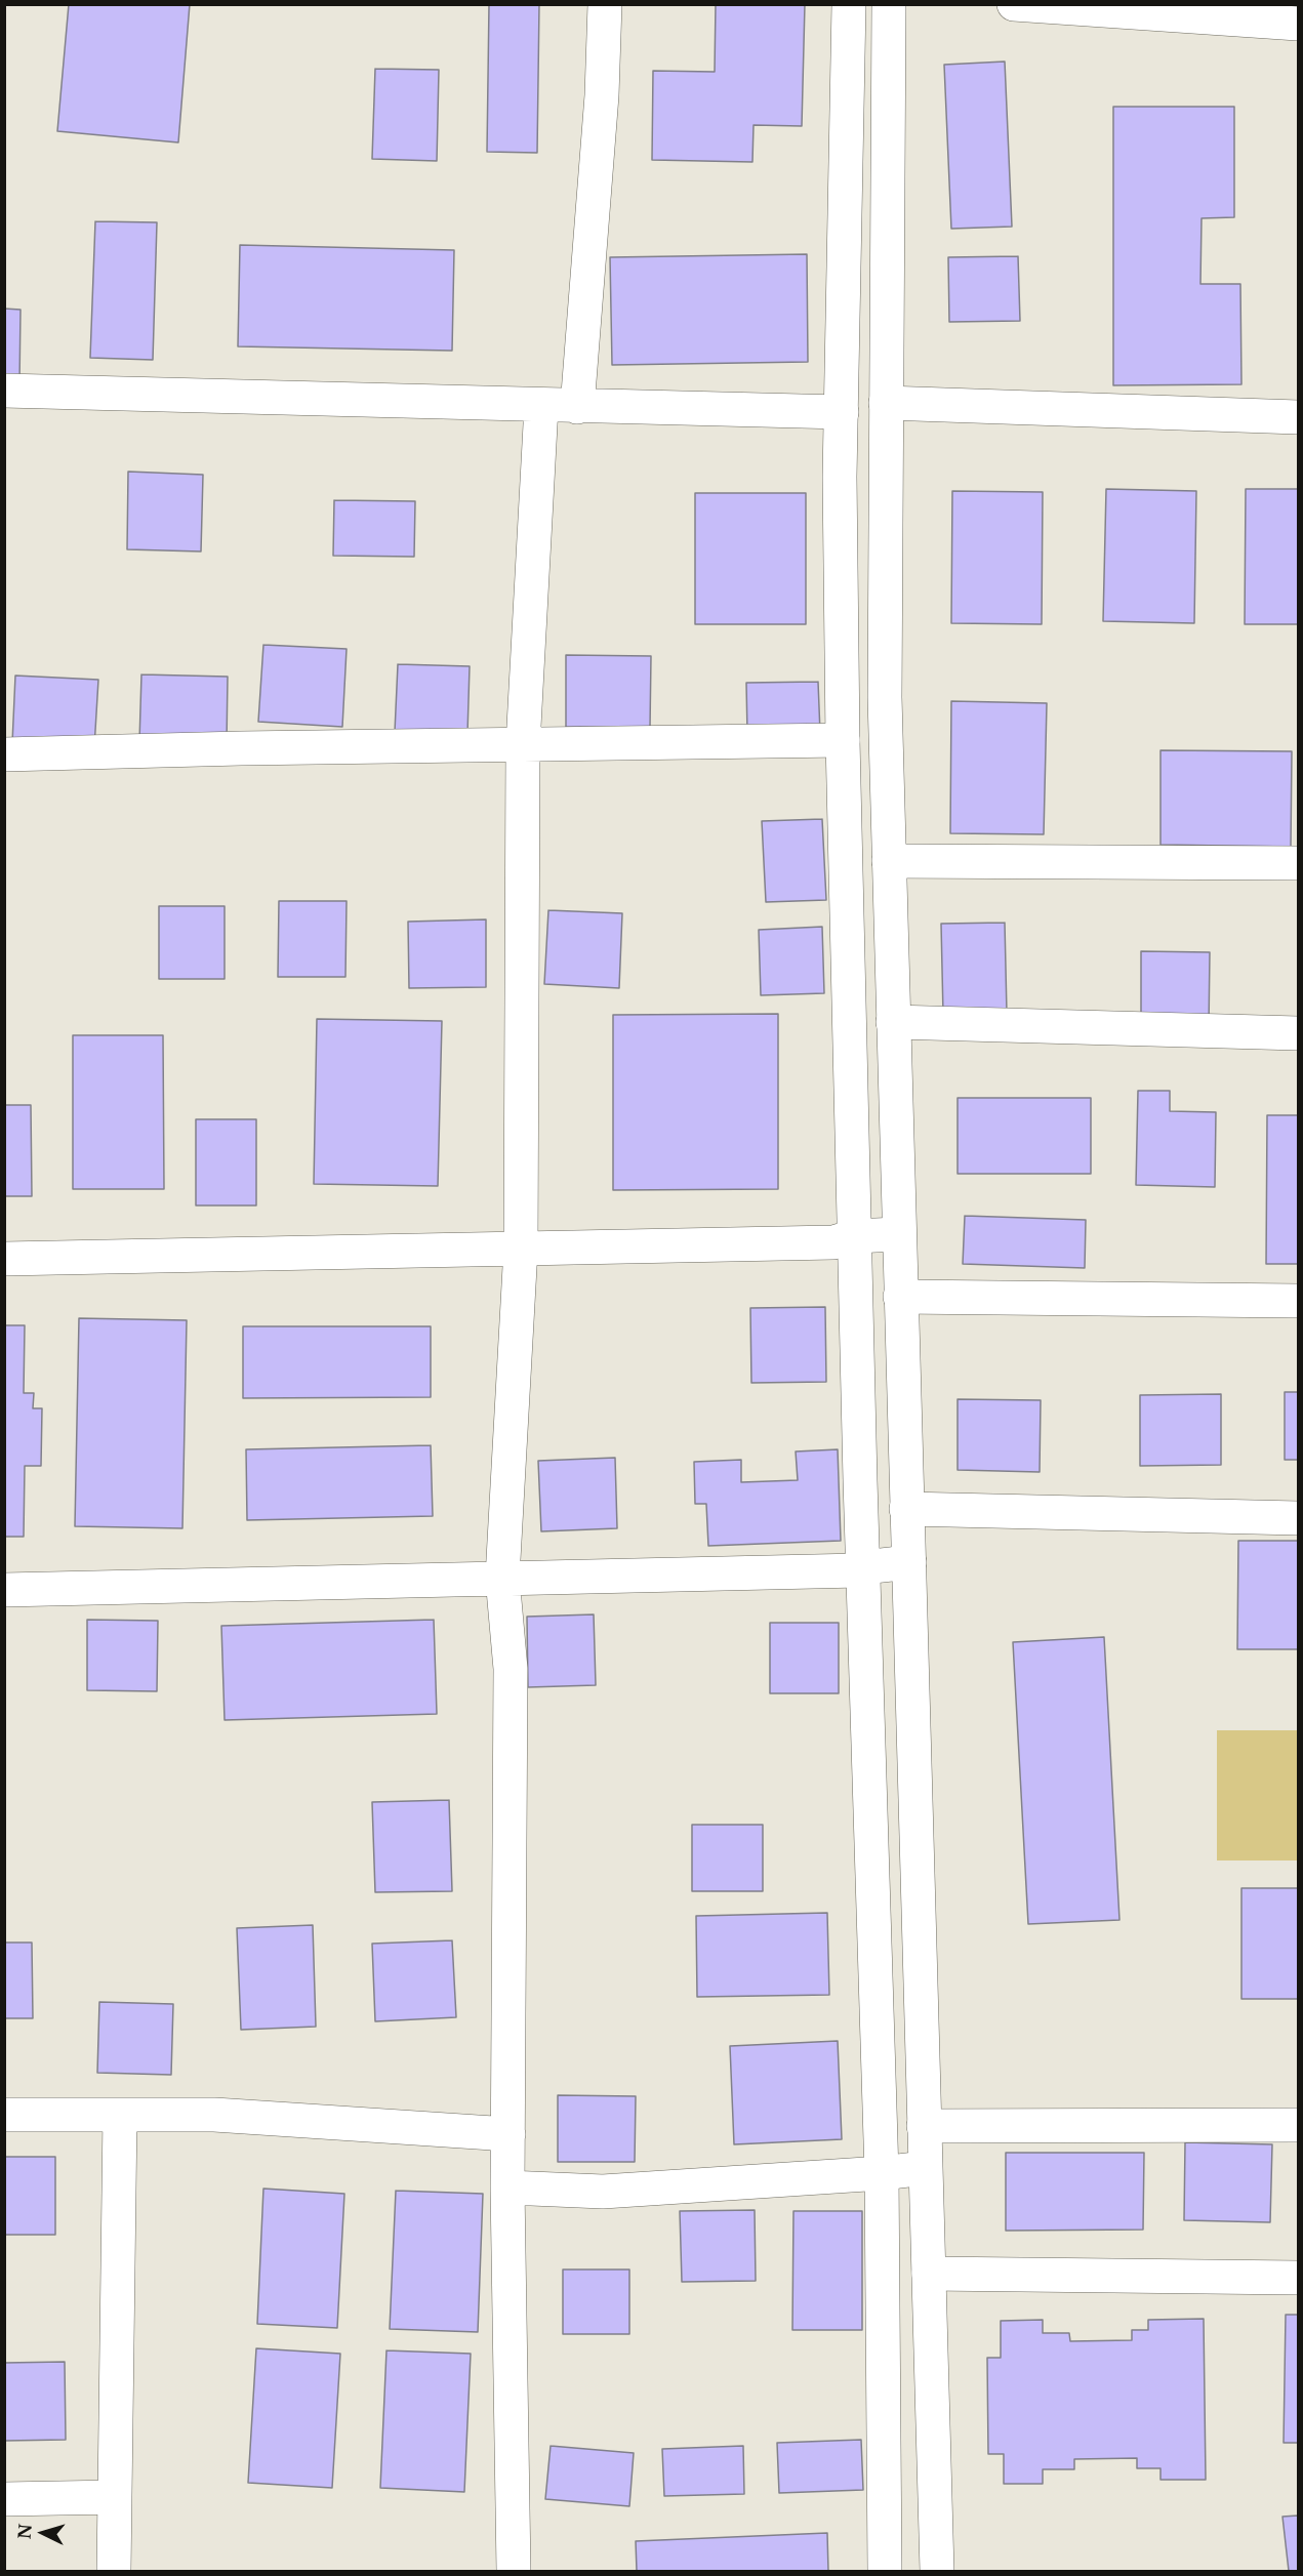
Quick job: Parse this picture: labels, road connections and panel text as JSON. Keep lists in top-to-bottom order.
{
  "north": "left"
}
